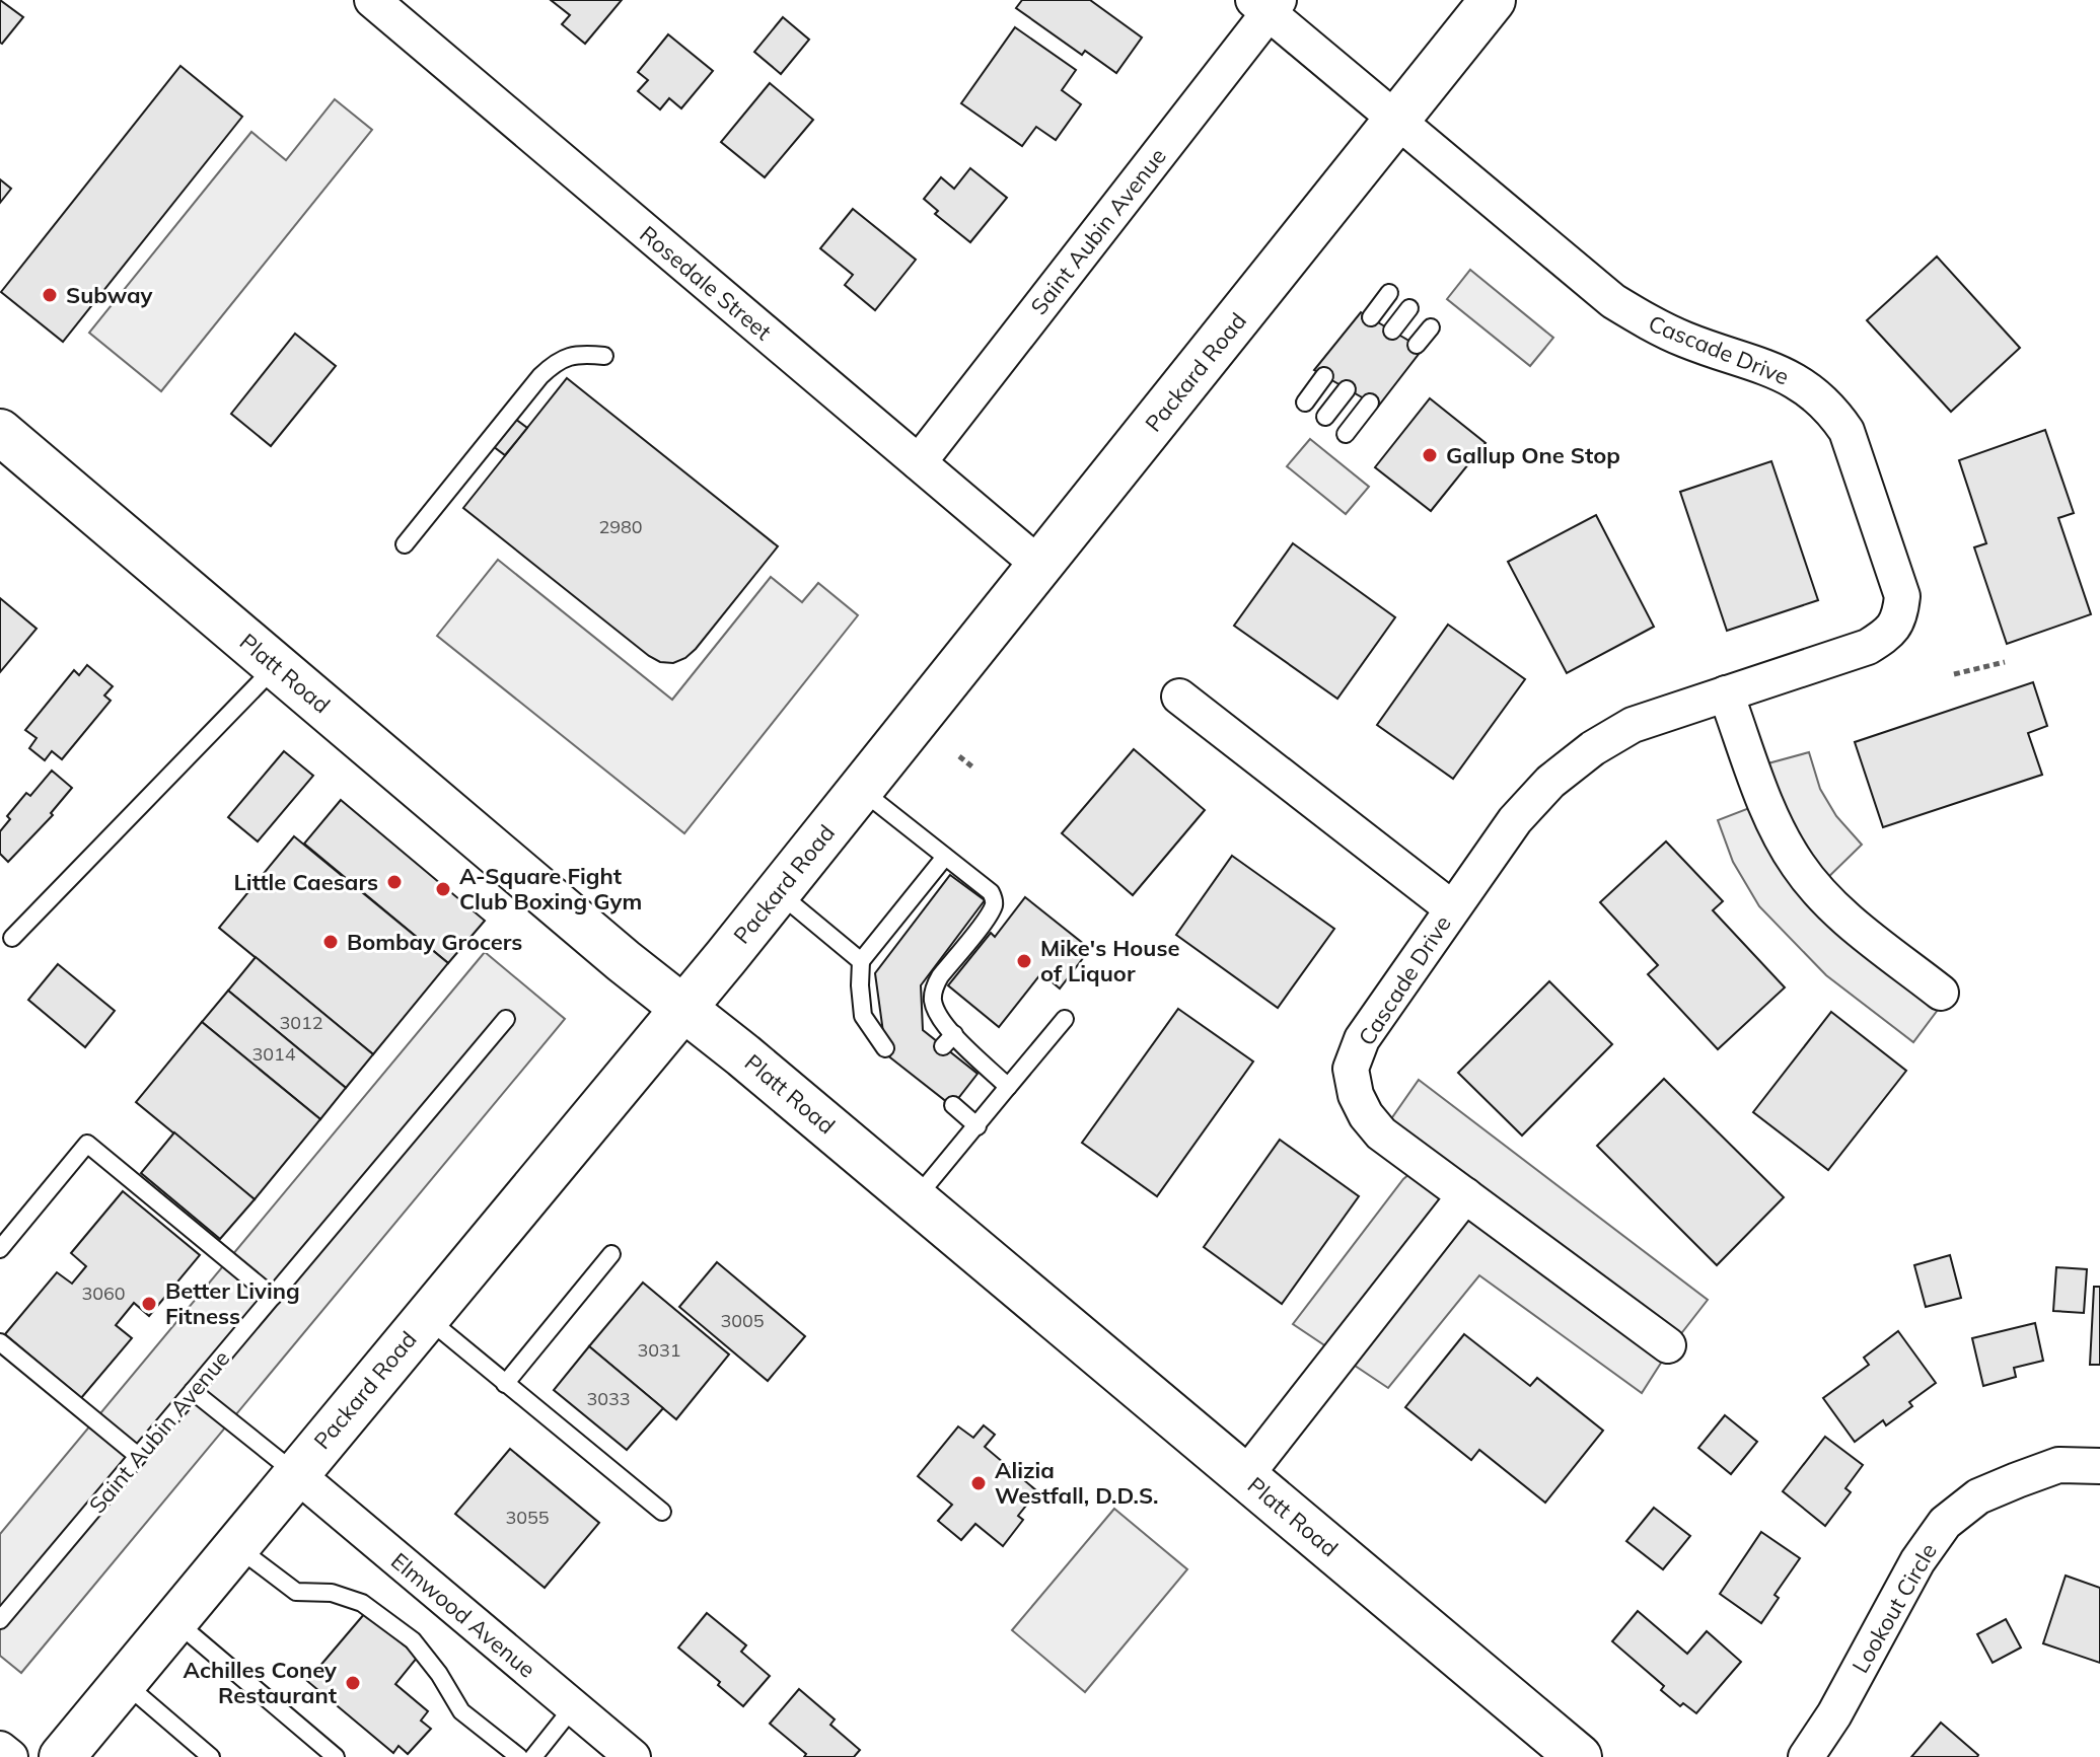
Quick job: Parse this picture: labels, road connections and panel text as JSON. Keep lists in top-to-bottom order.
{
  "streets": {
    "main road": ["Packard Road", "Platt Road"],
    "street": [
      "Saint Aubin Avenue",
      "Rosedale Street",
      "Cascade Drive",
      "Lookout Circle",
      "Elmwood Avenue"
    ]
  },
  "crossings": [
    ["Saint Aubin Avenue", "Rosedale Street"],
    ["Saint Aubin Avenue", "Cascade Drive"],
    ["Rosedale Street", "Packard Road"],
    ["Cascade Drive", "Packard Road"],
    ["Packard Road", "Platt Road"],
    ["Packard Road", "Elmwood Avenue"]
  ],
  "places": [
    "Subway",
    "Gallup One Stop",
    "Little Caesars",
    "A-Square Fight Club Boxing Gym",
    "Bombay Grocers",
    "Mike's House of Liquor",
    "Better Living Fitness",
    "Alizia Westfall, D.D.S.",
    "Achilles Coney Restaurant"
  ],
  "house_numbers": [
    "2980",
    "3012",
    "3014",
    "3060",
    "3005",
    "3031",
    "3033",
    "3055"
  ]
}
